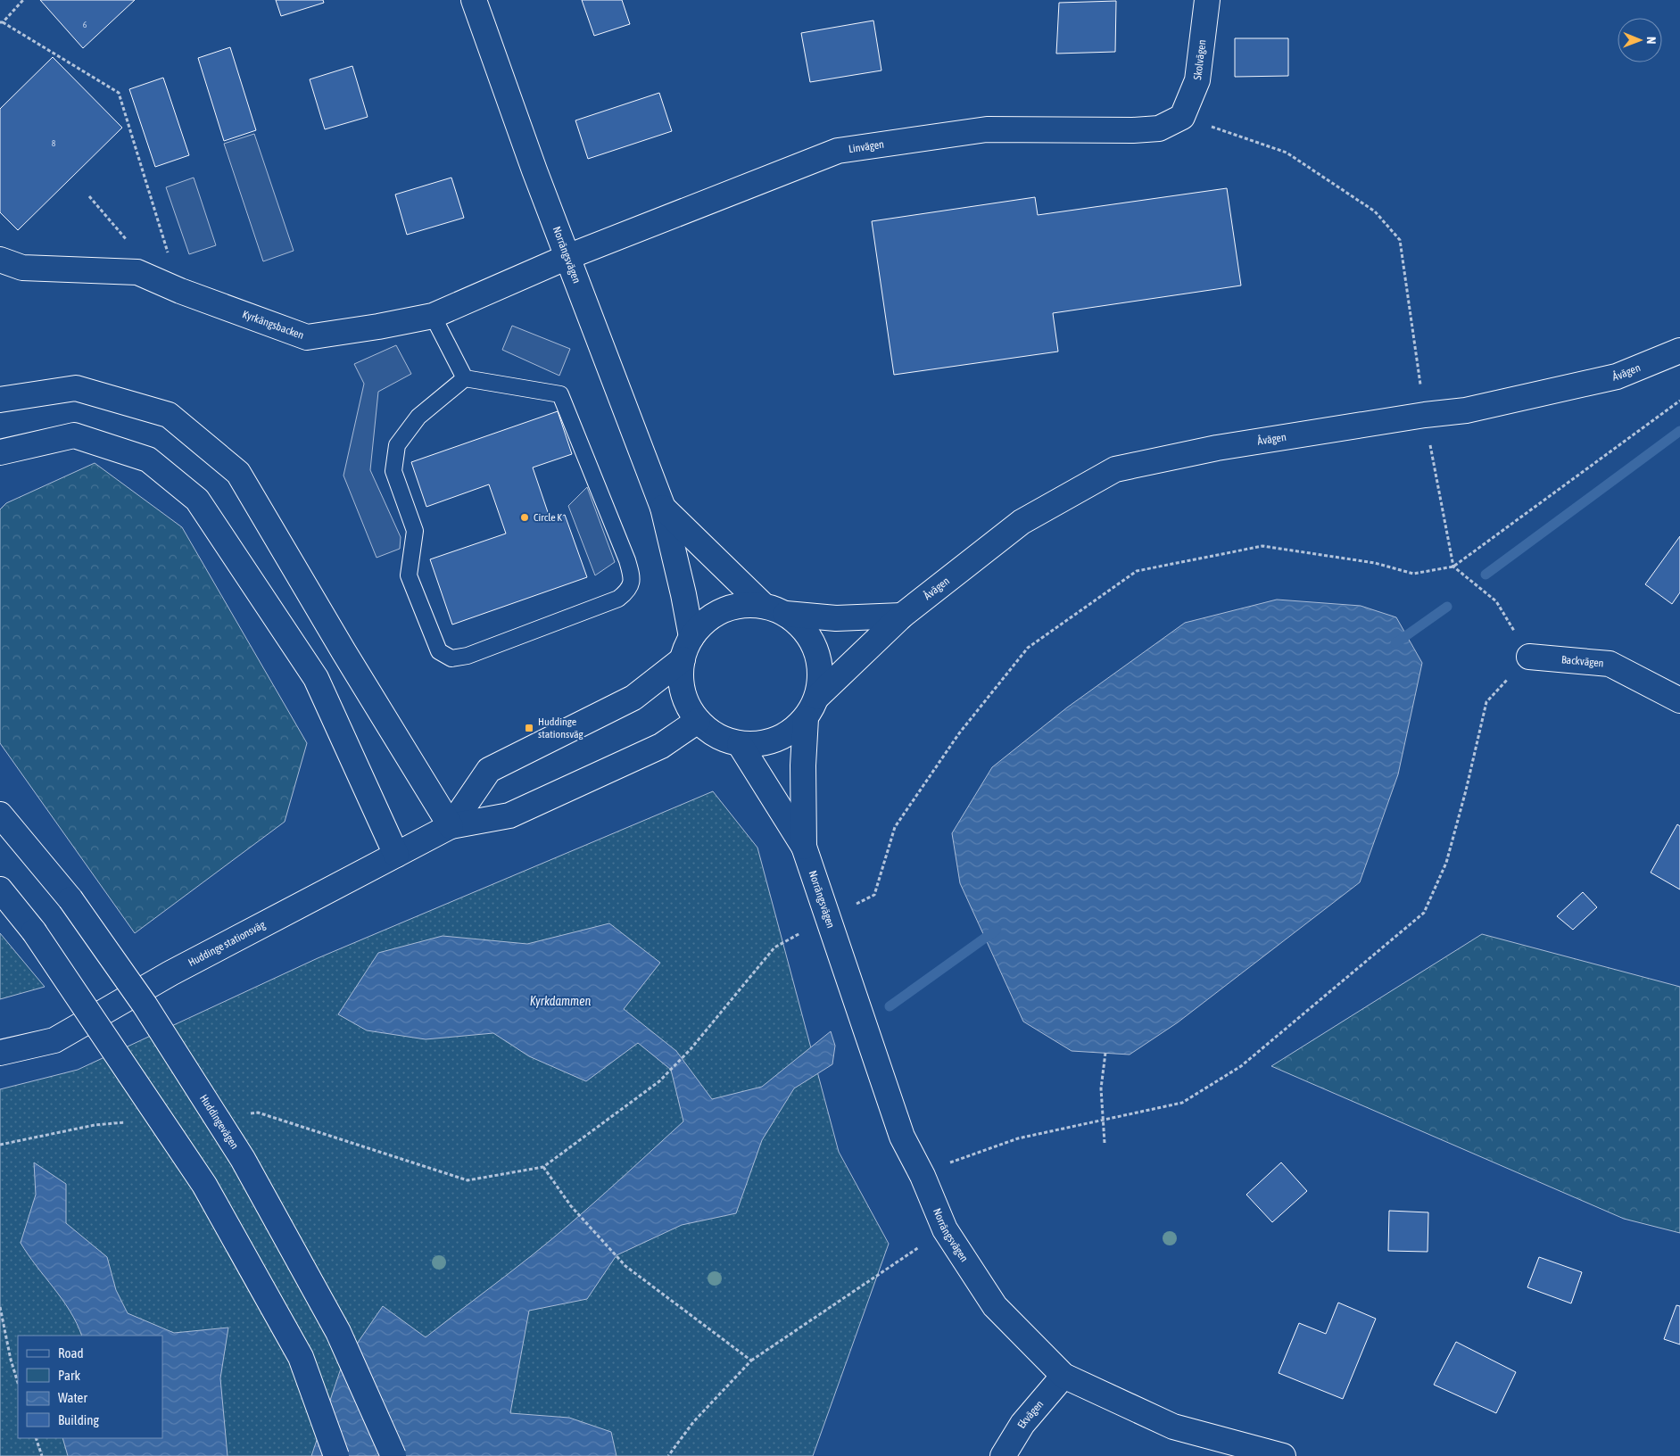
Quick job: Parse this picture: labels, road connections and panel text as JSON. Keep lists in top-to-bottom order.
{
  "streets": {
    "street": [
      "Skolvägen",
      "Linvägen",
      "Norrängsvägen",
      "Kyrkängsbacken",
      "Åvägen",
      "Backvägen",
      "Huddinge stationsväg",
      "Huddingevägen",
      "Ekvägen"
    ]
  },
  "crossings": [
    ["Skolvägen", "Linvägen"],
    ["Linvägen", "Norrängsvägen"],
    ["Linvägen", "Kyrkängsbacken"],
    ["Norrängsvägen", "Kyrkängsbacken"],
    ["Norrängsvägen", "Åvägen"],
    ["Norrängsvägen", "Huddinge stationsväg"],
    ["Norrängsvägen", "Ekvägen"],
    ["Åvägen", "Huddinge stationsväg"]
  ],
  "water": ["Kyrkdammen"],
  "places": {
    "other": ["Circle K"],
    "transit": ["Huddinge stationsväg"]
  },
  "house_numbers": ["6", "8"],
  "legend": [
    "Road",
    "Park",
    "Water",
    "Building"
  ],
  "north": "right"
}
